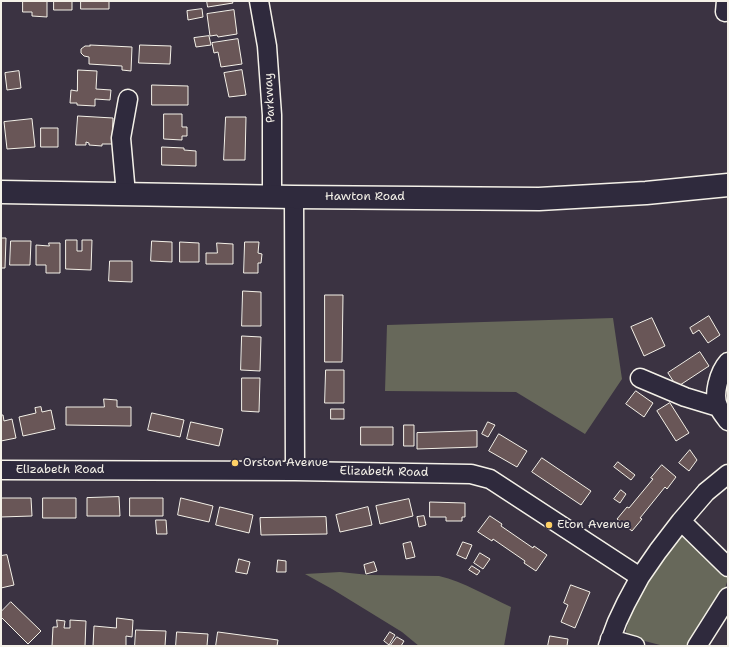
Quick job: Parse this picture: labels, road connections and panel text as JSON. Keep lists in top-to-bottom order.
{
  "streets": {
    "street": ["Parkway", "Hawton Road", "Elizabeth Road"]
  },
  "crossings": [
    ["Parkway", "Hawton Road"]
  ],
  "places": ["Orston Avenue", "Eton Avenue"]
}
